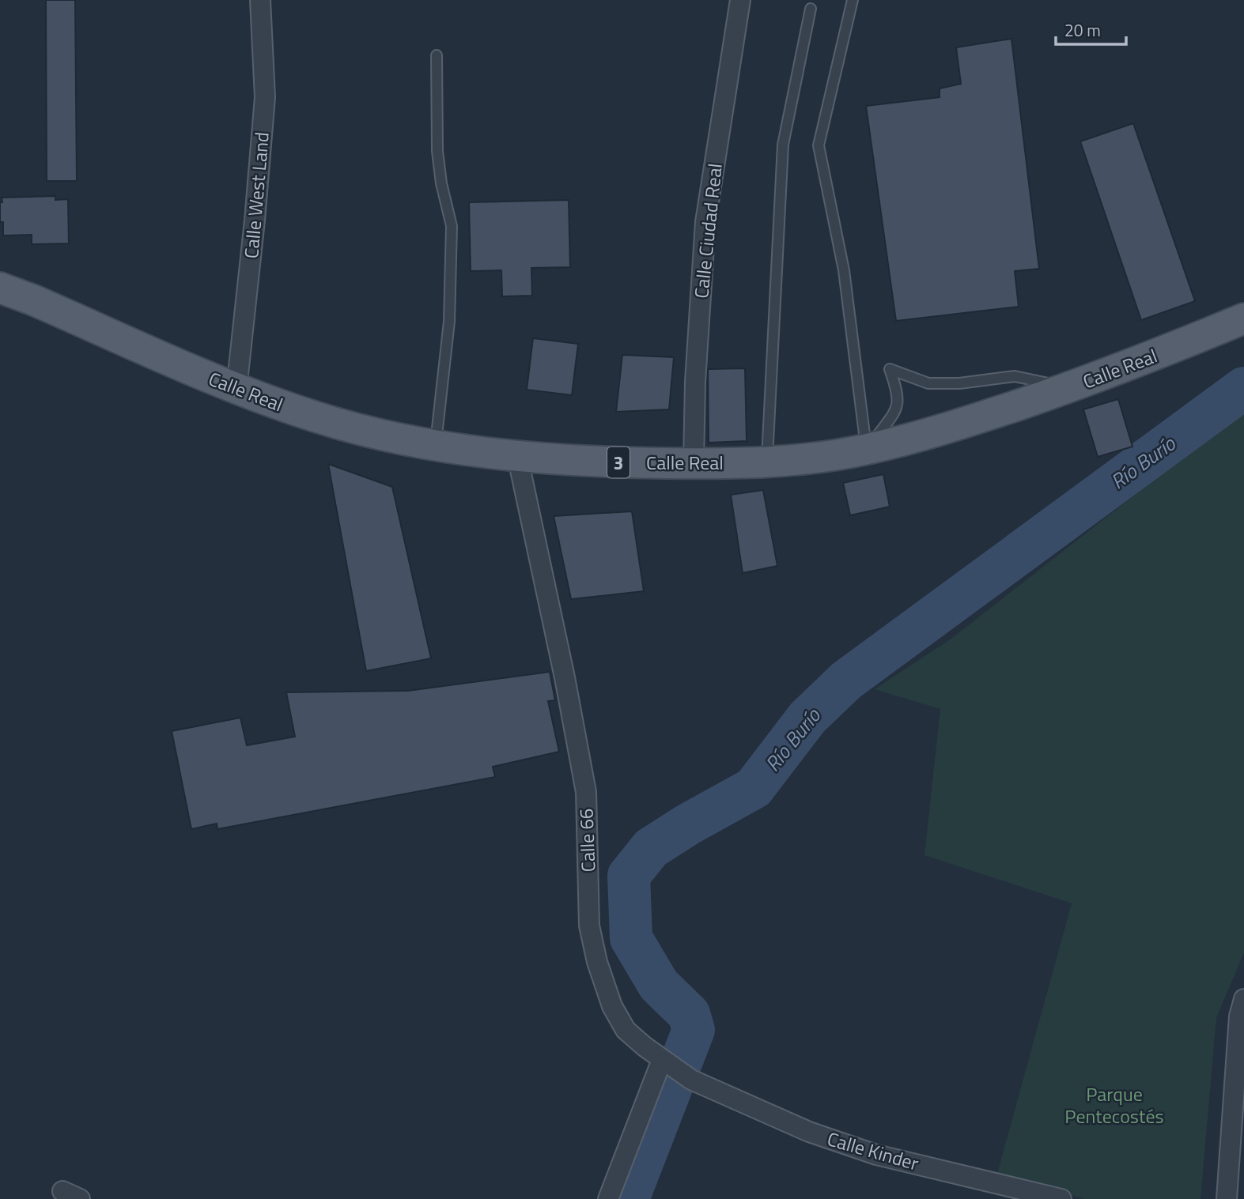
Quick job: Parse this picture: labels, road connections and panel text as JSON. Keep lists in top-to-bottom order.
{
  "streets": {
    "main road": ["Calle Real", "3"],
    "street": [
      "Calle West Land",
      "Calle Ciudad Real",
      "Calle 66",
      "Calle Kinder"
    ]
  },
  "crossings": [
    ["Calle West Land", "Calle Real"],
    ["Calle Ciudad Real", "Calle Real"],
    ["Calle Real", "Calle 66"],
    ["Calle 66", "Calle Kinder"]
  ],
  "water": ["Río Burío"],
  "parks": ["Parque Pentecostés"],
  "scale_bar": "20 m"
}
